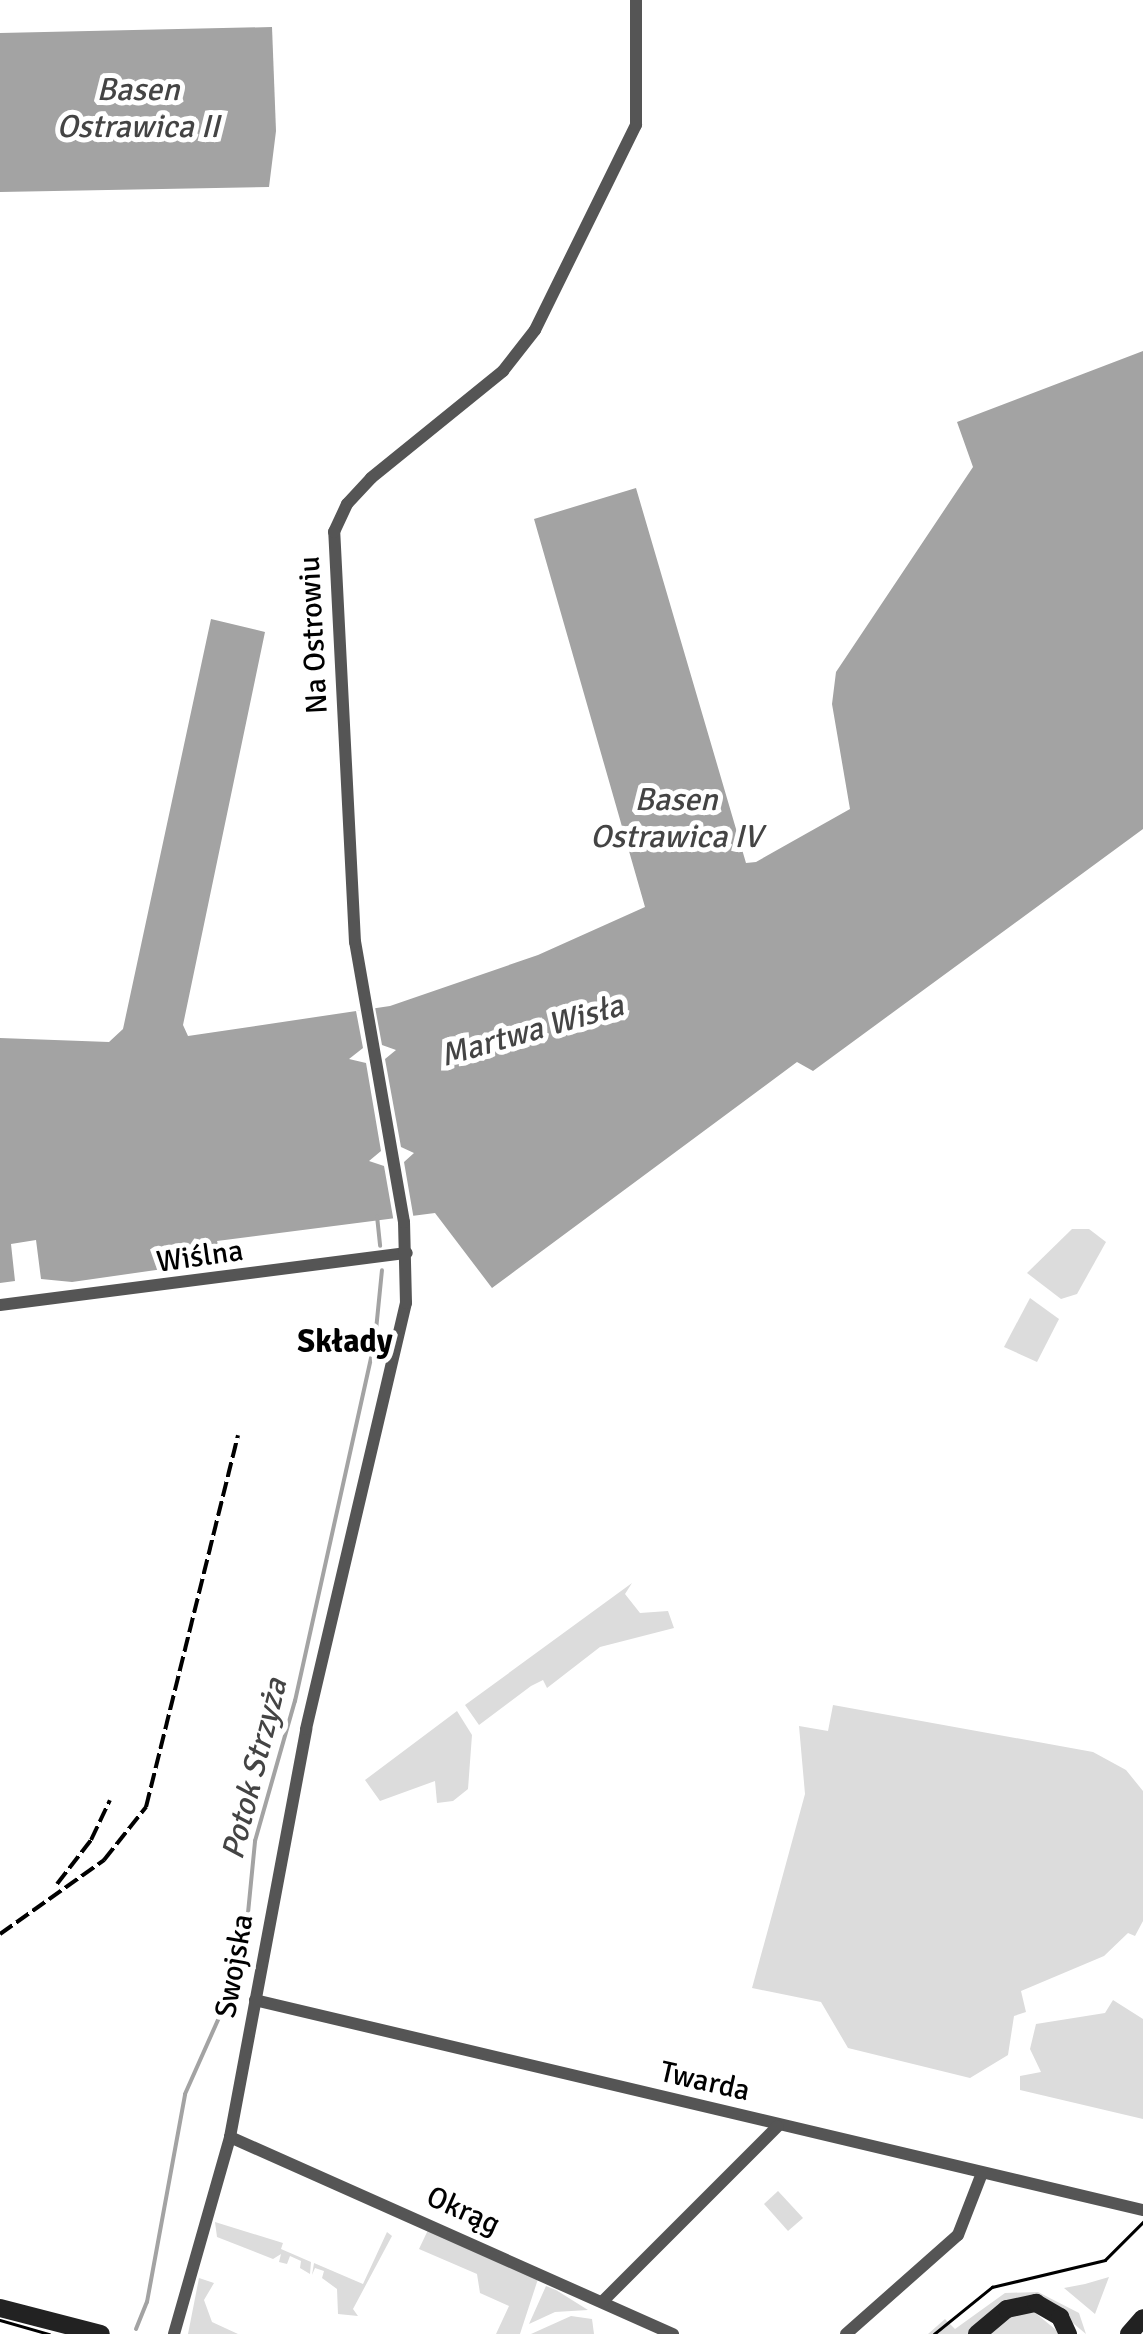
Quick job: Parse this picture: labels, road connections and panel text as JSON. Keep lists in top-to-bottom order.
{
  "streets": {
    "street": [
      "Na Ostrowiu",
      "Wiślna",
      "Swojska",
      "Twarda",
      "Okrąg"
    ]
  },
  "crossings": [
    ["Na Ostrowiu", "Wiślna"],
    ["Na Ostrowiu", "Swojska"],
    ["Wiślna", "Swojska"],
    ["Swojska", "Twarda"],
    ["Swojska", "Okrąg"]
  ],
  "districts": ["Składy"],
  "water": [
    "Basen Ostrawica II",
    "Basen Ostrawica IV",
    "Martwa Wisła",
    "Potok Strzyża"
  ]
}
